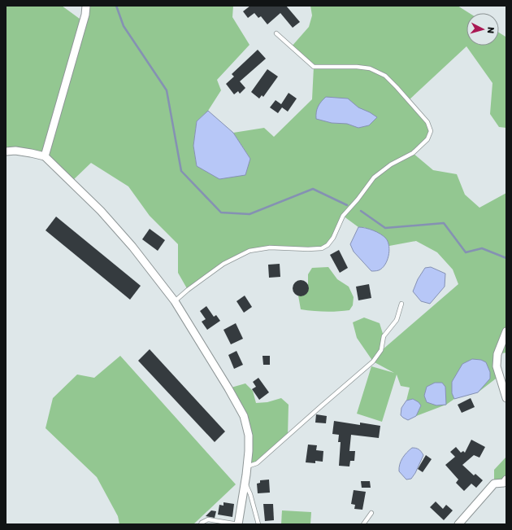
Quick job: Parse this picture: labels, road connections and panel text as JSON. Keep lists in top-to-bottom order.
{
  "north": "right"
}
